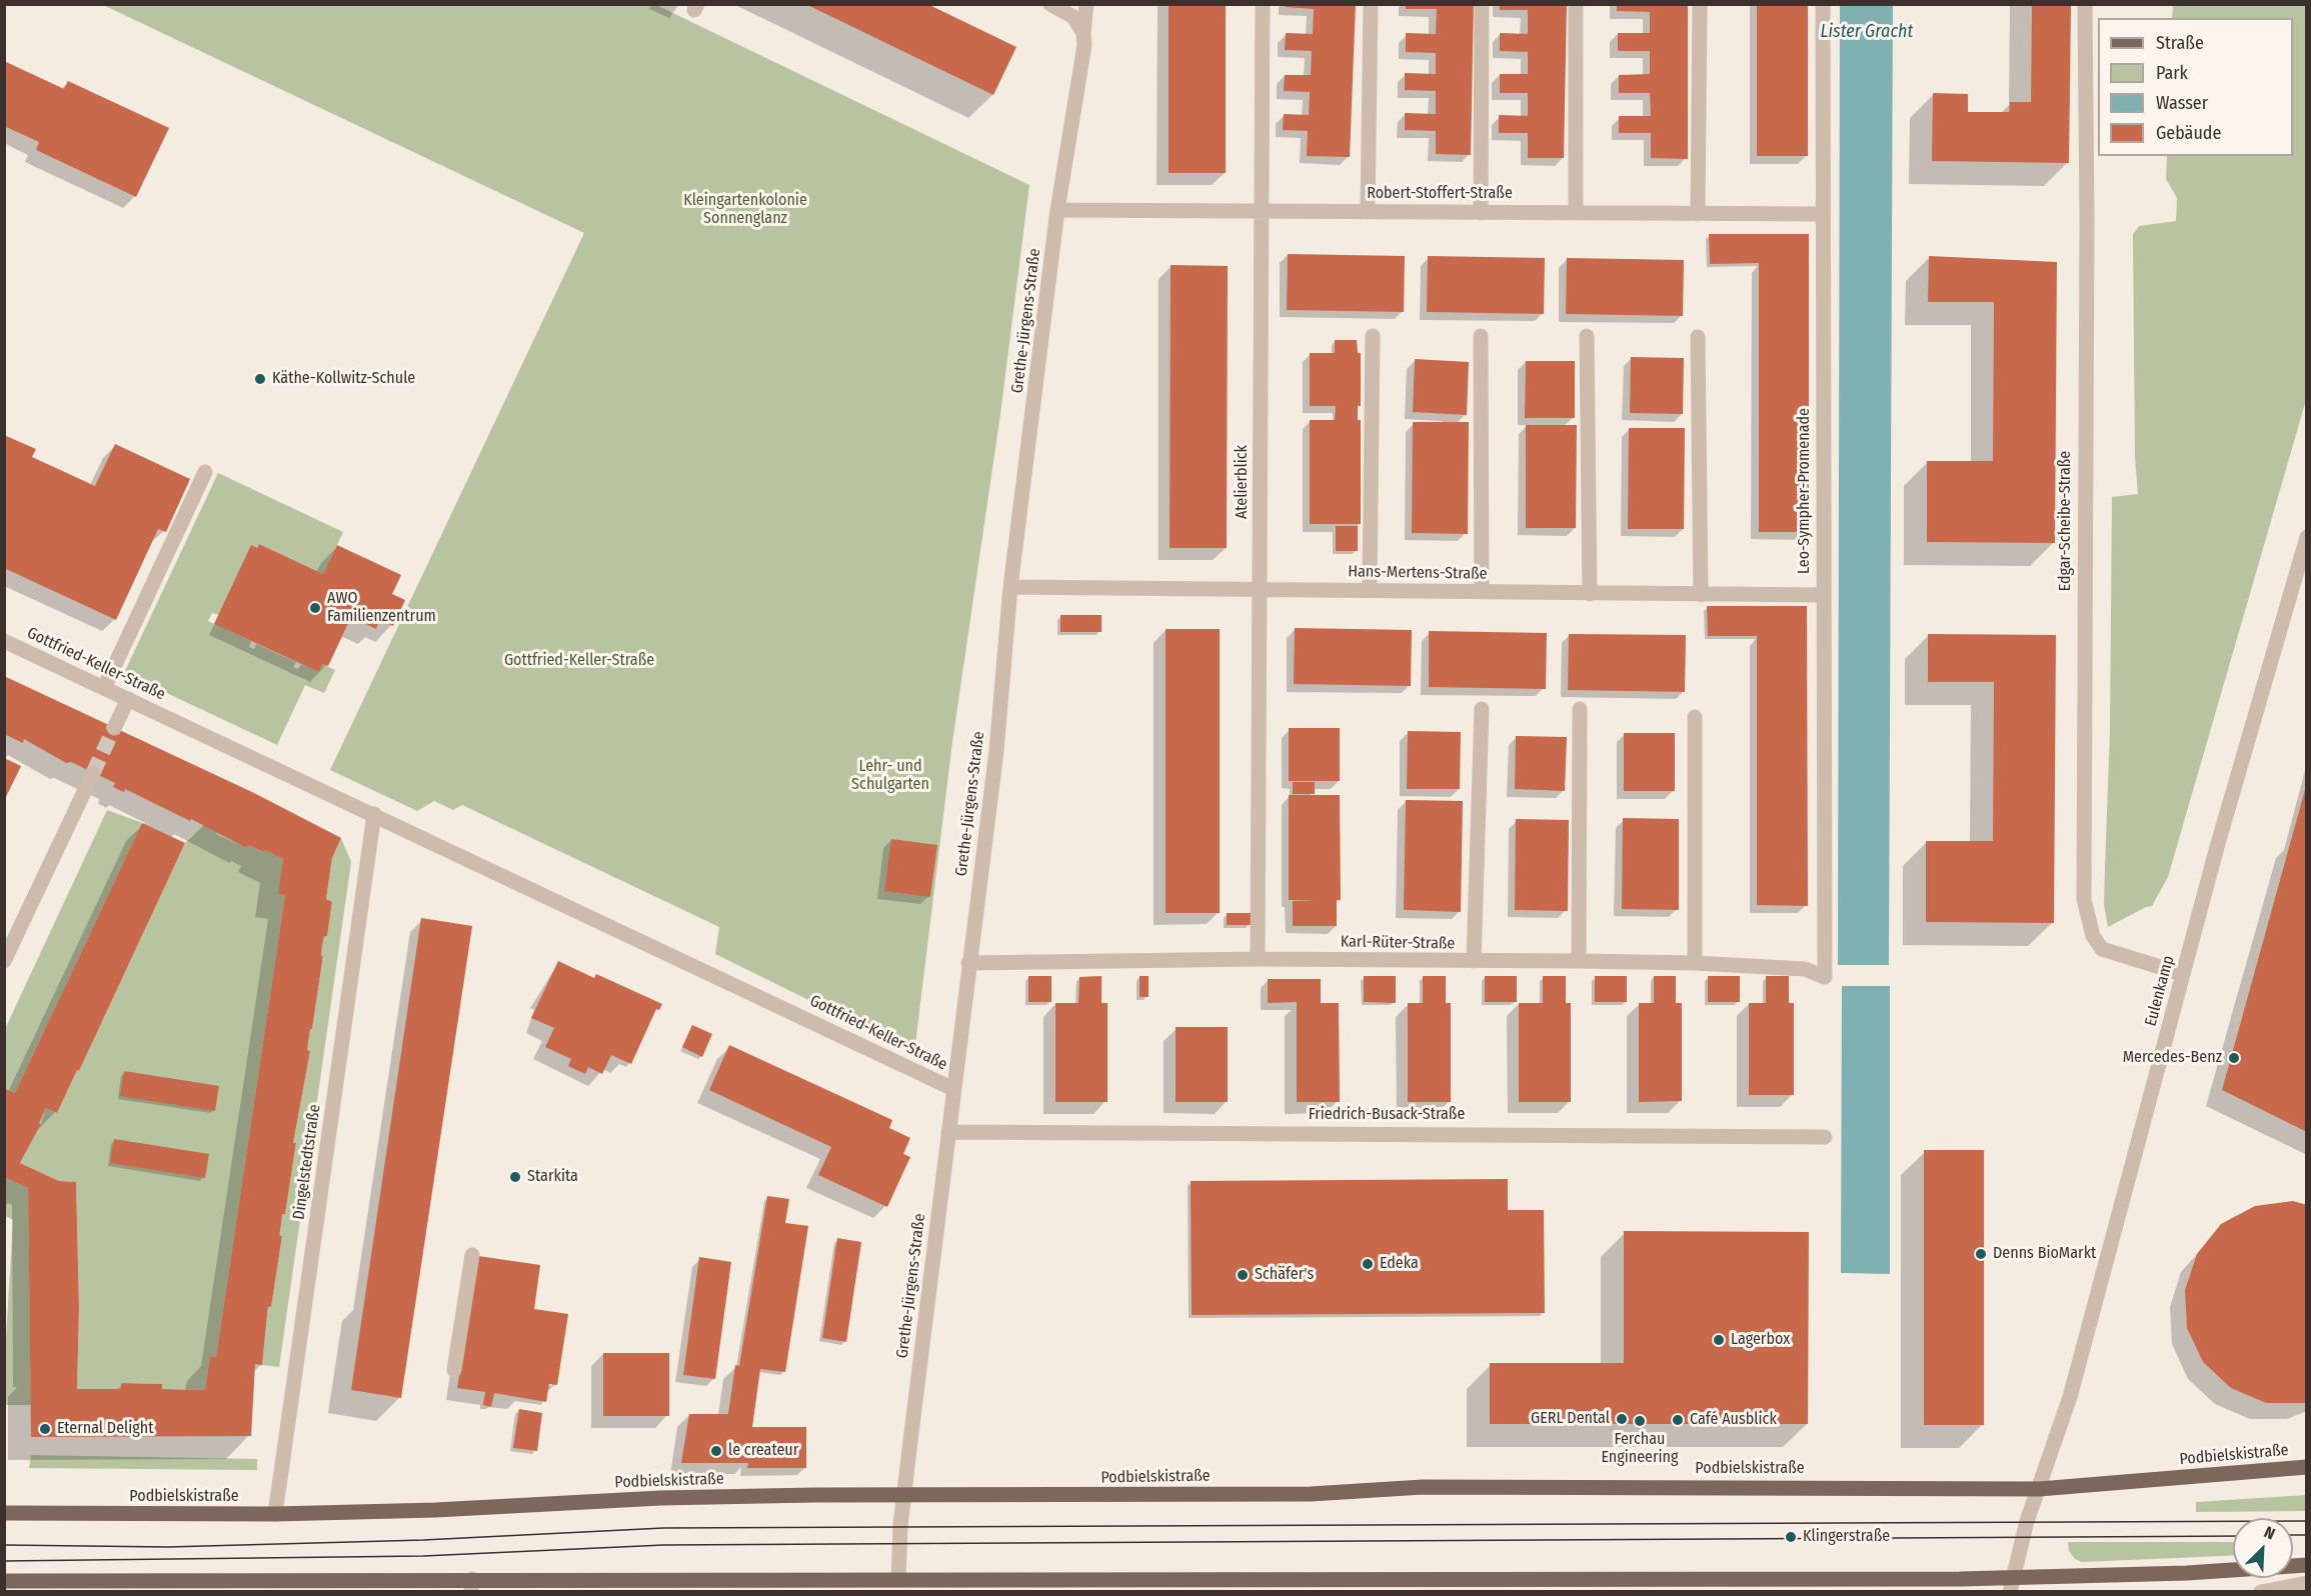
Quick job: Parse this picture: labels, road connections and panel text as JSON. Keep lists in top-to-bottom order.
{
  "streets": {
    "main road": ["Podbielskistraße"],
    "street": [
      "Robert-Stoffert-Straße",
      "Grethe-Jürgens-Straße",
      "Atelierblick",
      "Leo-Sympher-Promenade",
      "Edgar-Scheibe-Straße",
      "Hans-Mertens-Straße",
      "Gottfried-Keller-Straße",
      "Karl-Rüter-Straße",
      "Eulenkamp",
      "Friedrich-Busack-Straße",
      "Dingelstedtstraße"
    ]
  },
  "crossings": [
    ["Robert-Stoffert-Straße", "Grethe-Jürgens-Straße"],
    ["Robert-Stoffert-Straße", "Atelierblick"],
    ["Robert-Stoffert-Straße", "Leo-Sympher-Promenade"],
    ["Grethe-Jürgens-Straße", "Hans-Mertens-Straße"],
    ["Grethe-Jürgens-Straße", "Gottfried-Keller-Straße"],
    ["Grethe-Jürgens-Straße", "Karl-Rüter-Straße"],
    ["Grethe-Jürgens-Straße", "Friedrich-Busack-Straße"],
    ["Grethe-Jürgens-Straße", "Podbielskistraße"],
    ["Atelierblick", "Hans-Mertens-Straße"],
    ["Atelierblick", "Karl-Rüter-Straße"],
    ["Leo-Sympher-Promenade", "Hans-Mertens-Straße"],
    ["Leo-Sympher-Promenade", "Karl-Rüter-Straße"],
    ["Edgar-Scheibe-Straße", "Eulenkamp"],
    ["Gottfried-Keller-Straße", "Dingelstedtstraße"],
    ["Eulenkamp", "Podbielskistraße"],
    ["Dingelstedtstraße", "Podbielskistraße"]
  ],
  "water": ["Lister Gracht"],
  "parks": ["Kleingartenkolonie Sonnenglanz", "Gottfried-Keller-Straße", "Lehr- und Schulgarten"],
  "places": [
    "Käthe-Kollwitz-Schule",
    "AWO Familienzentrum",
    "Mercedes-Benz",
    "Starkita",
    "Denns BioMarkt",
    "Edeka",
    "Schäfer's",
    "Lagerbox",
    "GERL Dental",
    "Café Ausblick",
    "Ferchau Engineering",
    "Eternal Delight",
    "le createur",
    "Klingerstraße"
  ],
  "legend": [
    "Straße",
    "Park",
    "Wasser",
    "Gebäude"
  ],
  "north": "top right"
}
